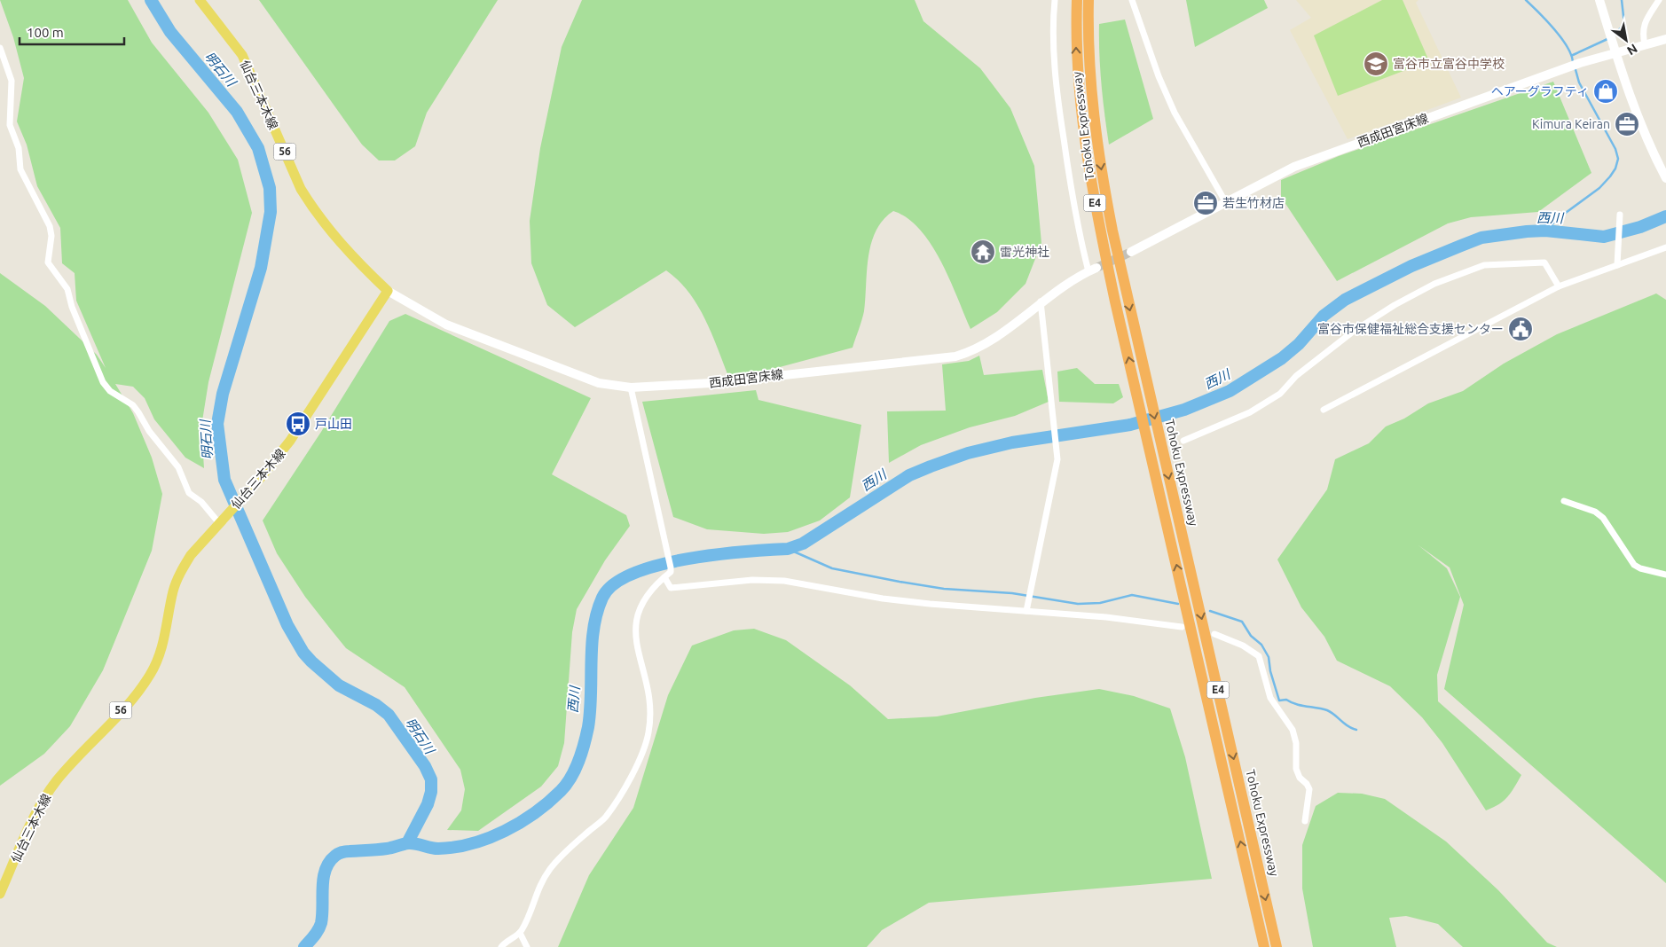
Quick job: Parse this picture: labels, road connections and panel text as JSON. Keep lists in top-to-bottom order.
{
  "streets": {
    "highway": ["Tohoku Expressway", "E4"],
    "main road": ["仙台三本木線", "西成田宮床線", "56"]
  },
  "crossings": [
    ["仙台三本木線", "西成田宮床線"]
  ],
  "water": ["明石川", "西川"],
  "places": {
    "school or university": ["富谷市立富谷中学校"],
    "shop": ["ヘアーグラフティ"],
    "office": ["Kimura Keiran", "若生竹材店"],
    "temple": ["雷光神社"],
    "public building": ["富谷市保健福祉総合支援センター"],
    "bus stop": ["戸山田"]
  },
  "scale_bar": "100 m",
  "north": "bottom right"
}
